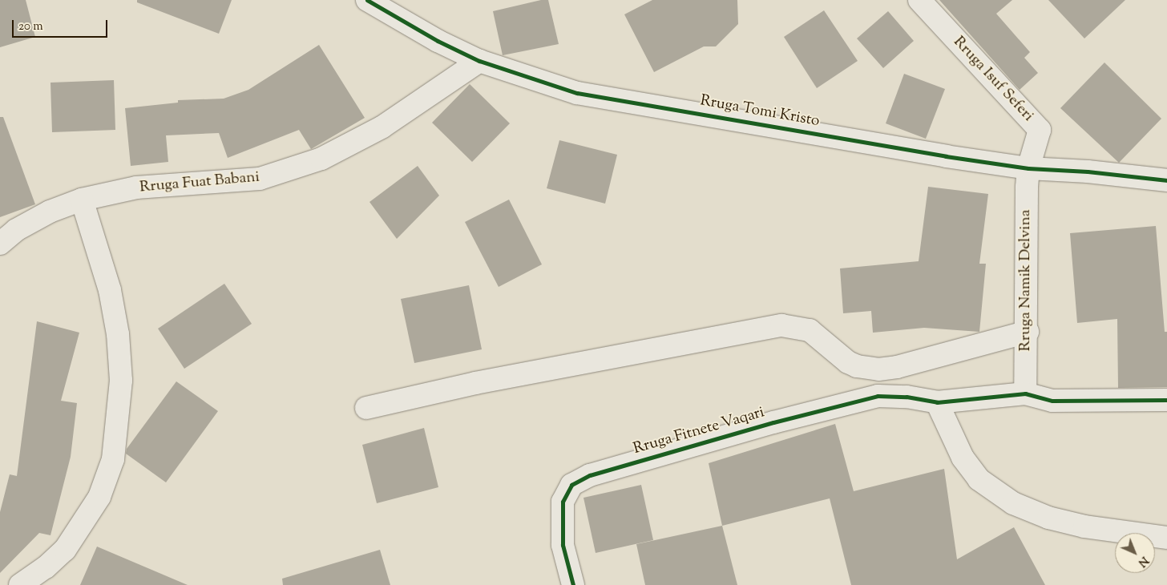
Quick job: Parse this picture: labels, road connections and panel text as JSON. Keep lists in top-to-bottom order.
{
  "streets": {
    "street": [
      "Rruga Isuf Seferi",
      "Rruga Tomi Kristo",
      "Rruga Fuat Babani",
      "Rruga Namik Delvina",
      "Rruga Fitnete Vaqari"
    ]
  },
  "crossings": [
    ["Rruga Isuf Seferi", "Rruga Tomi Kristo"],
    ["Rruga Isuf Seferi", "Rruga Namik Delvina"],
    ["Rruga Tomi Kristo", "Rruga Fuat Babani"],
    ["Rruga Tomi Kristo", "Rruga Namik Delvina"],
    ["Rruga Namik Delvina", "Rruga Fitnete Vaqari"]
  ],
  "scale_bar": "20 m",
  "north": "bottom right"
}
